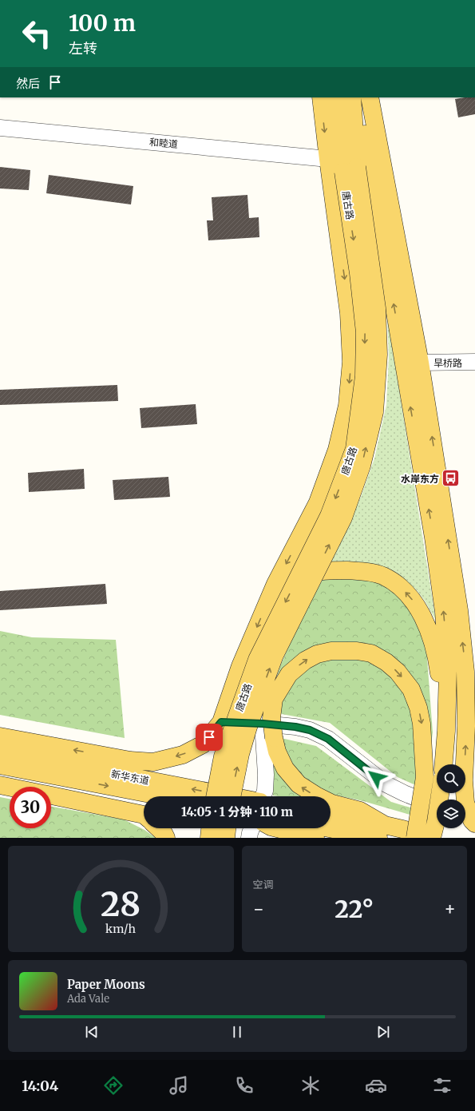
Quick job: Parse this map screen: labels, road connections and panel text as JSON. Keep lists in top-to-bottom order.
{
  "streets": {
    "main road": ["唐古路", "新华东道"],
    "street": ["和睦道", "旱桥路"]
  },
  "places": {
    "bus stop": ["水岸东方"]
  },
  "page": {
    "turn": ["100 m", "左转"],
    "then": "然后",
    "limit": "30",
    "trip": "14:05 · 1 分钟 · 110 m",
    "tile": "空调",
    "heat": ["−", "22°", "+"],
    "song": ["Paper Moons", "Ada Vale"],
    "tabs": "14:04",
    "gauge": ["28", "km/h"]
  }
}
